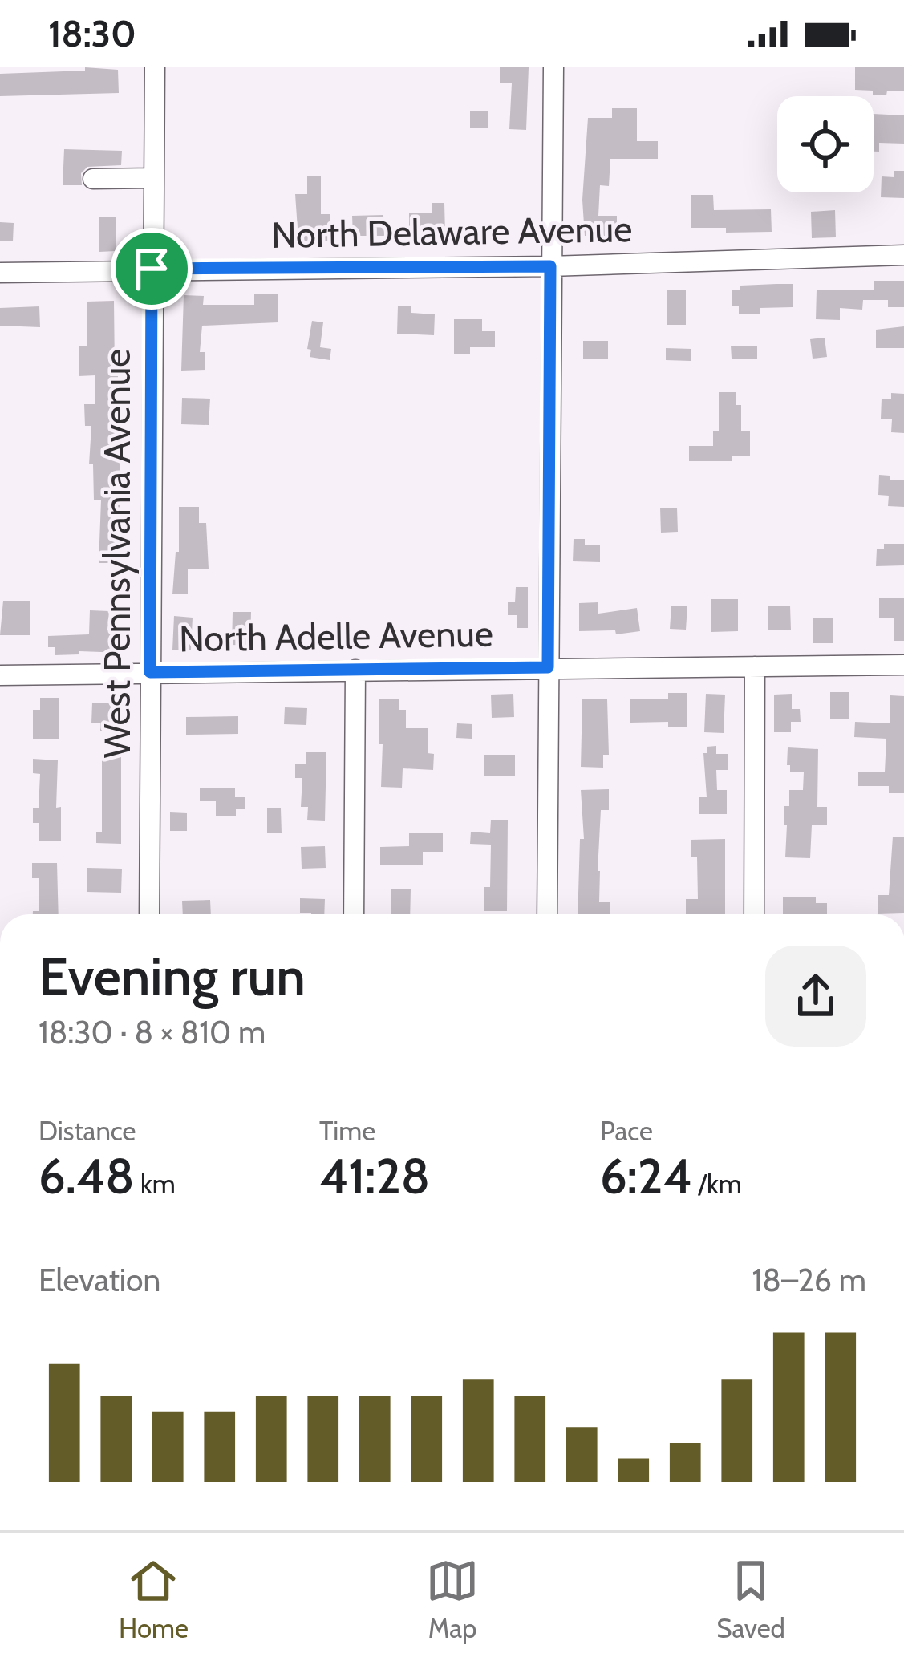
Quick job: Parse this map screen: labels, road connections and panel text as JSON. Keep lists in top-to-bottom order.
{
  "streets": {
    "street": ["North Delaware Avenue", "West Pennsylvania Avenue", "North Adelle Avenue"]
  },
  "crossings": [
    ["North Delaware Avenue", "West Pennsylvania Avenue"],
    ["West Pennsylvania Avenue", "North Adelle Avenue"]
  ],
  "page": {
    "status": "18:30",
    "heading": ["Evening run", "18:30 · 8 × 810 m"],
    "stats": [
      ["Distance", "6.48 km"],
      ["Time", "41:28"],
      ["Pace", "6:24 /km"]
    ],
    "chart": ["Elevation", "18–26 m"],
    "tabs": ["Home", "Map", "Saved"]
  }
}
